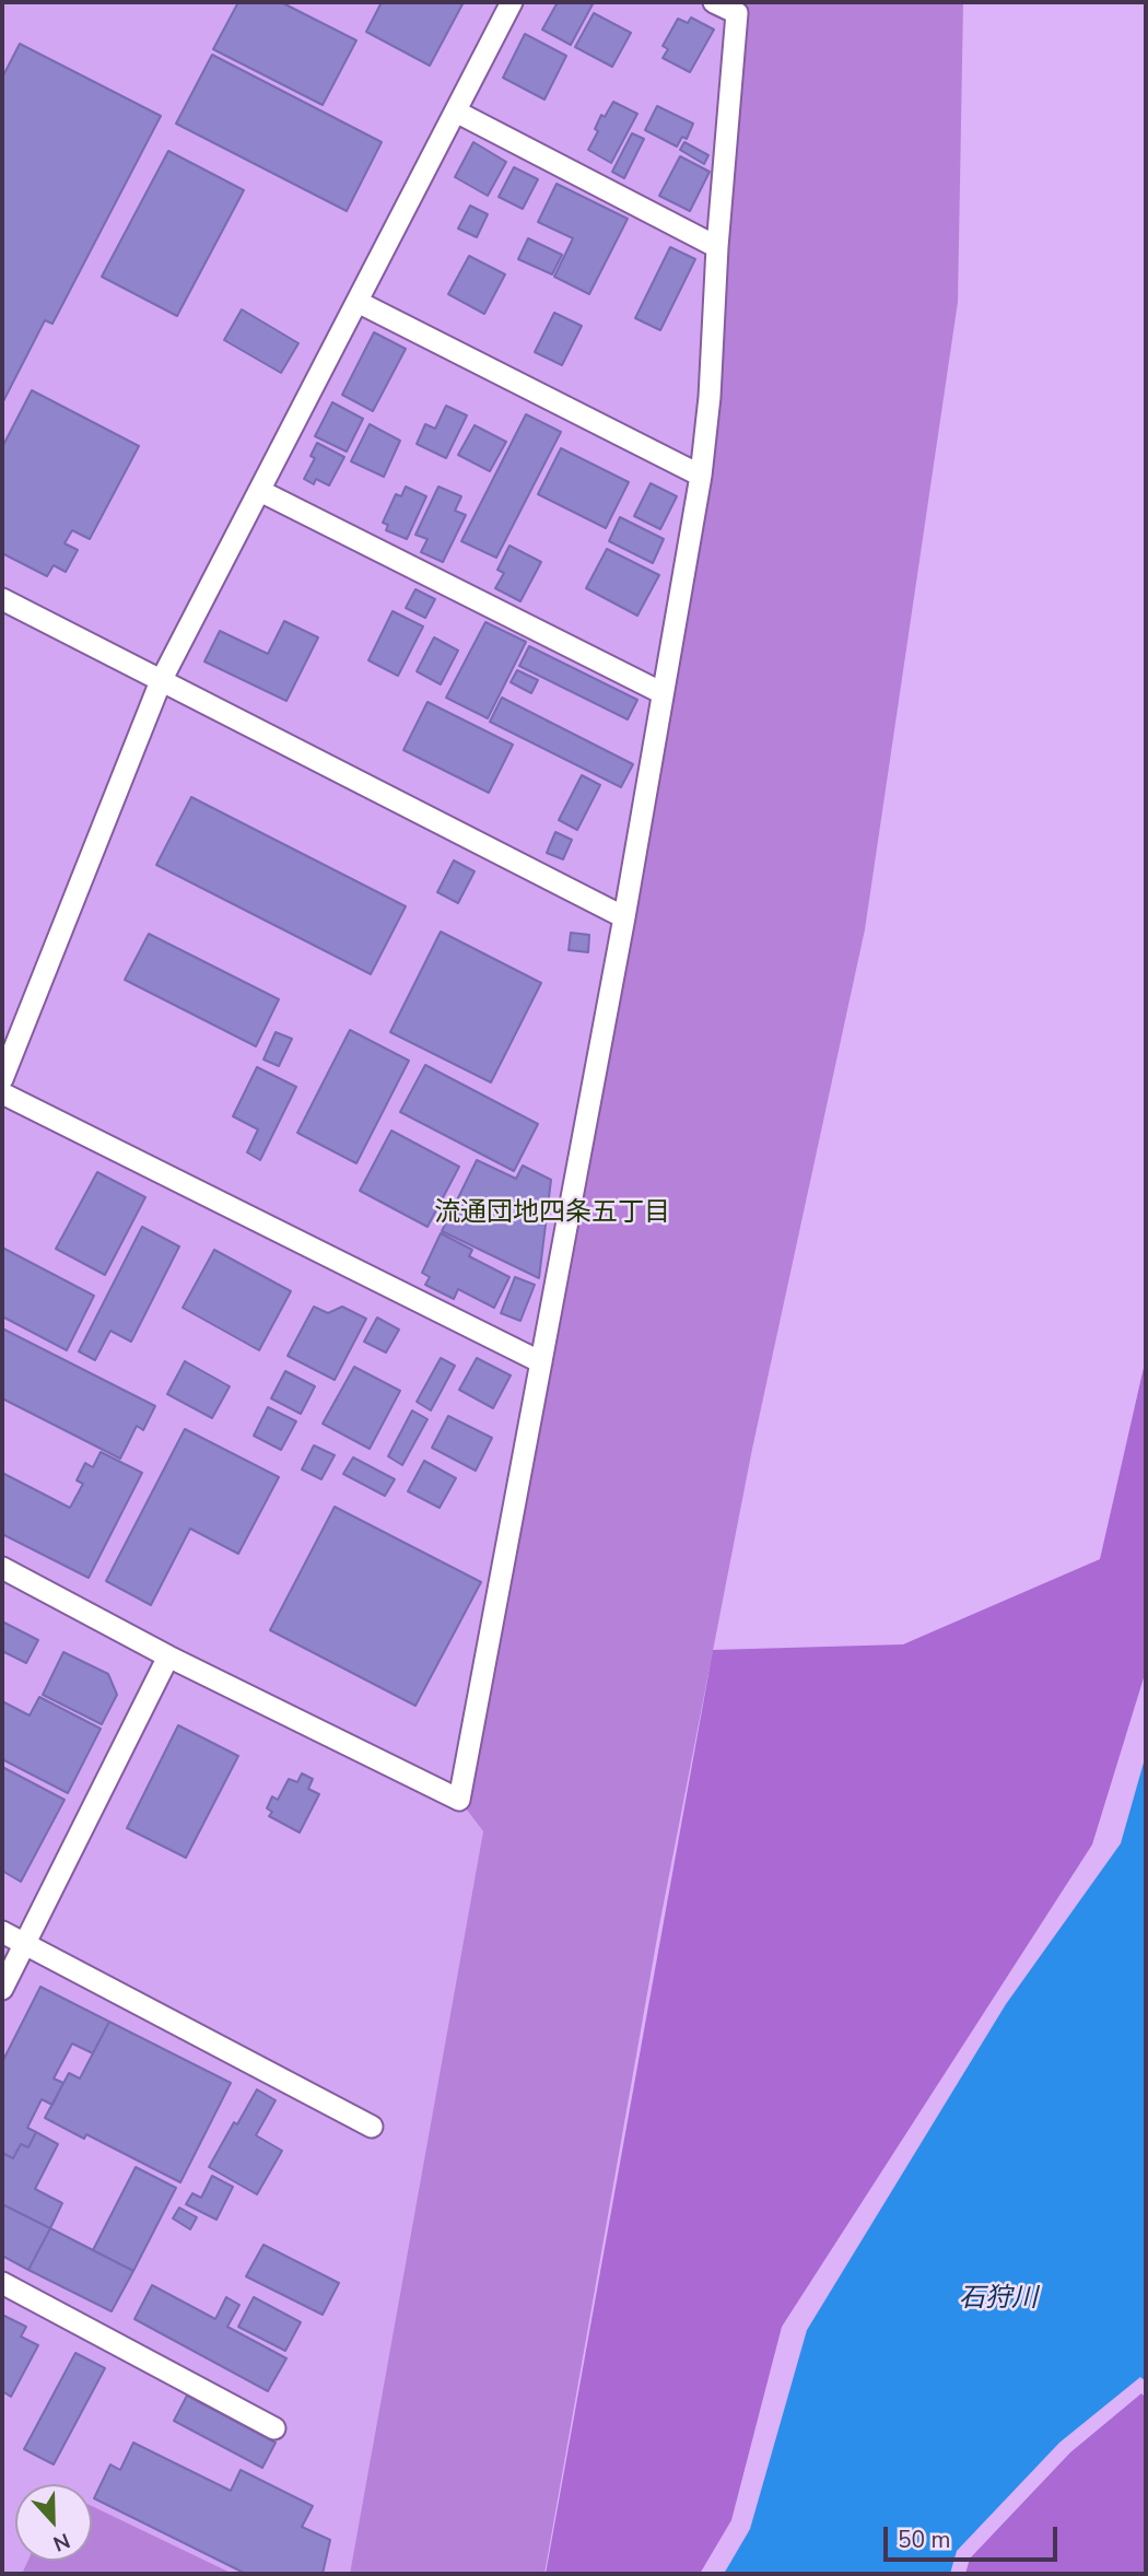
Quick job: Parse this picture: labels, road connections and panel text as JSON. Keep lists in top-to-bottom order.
{
  "districts": ["流通団地四条五丁目"],
  "water": ["石狩川"],
  "scale_bar": "50 m",
  "north": "bottom"
}
